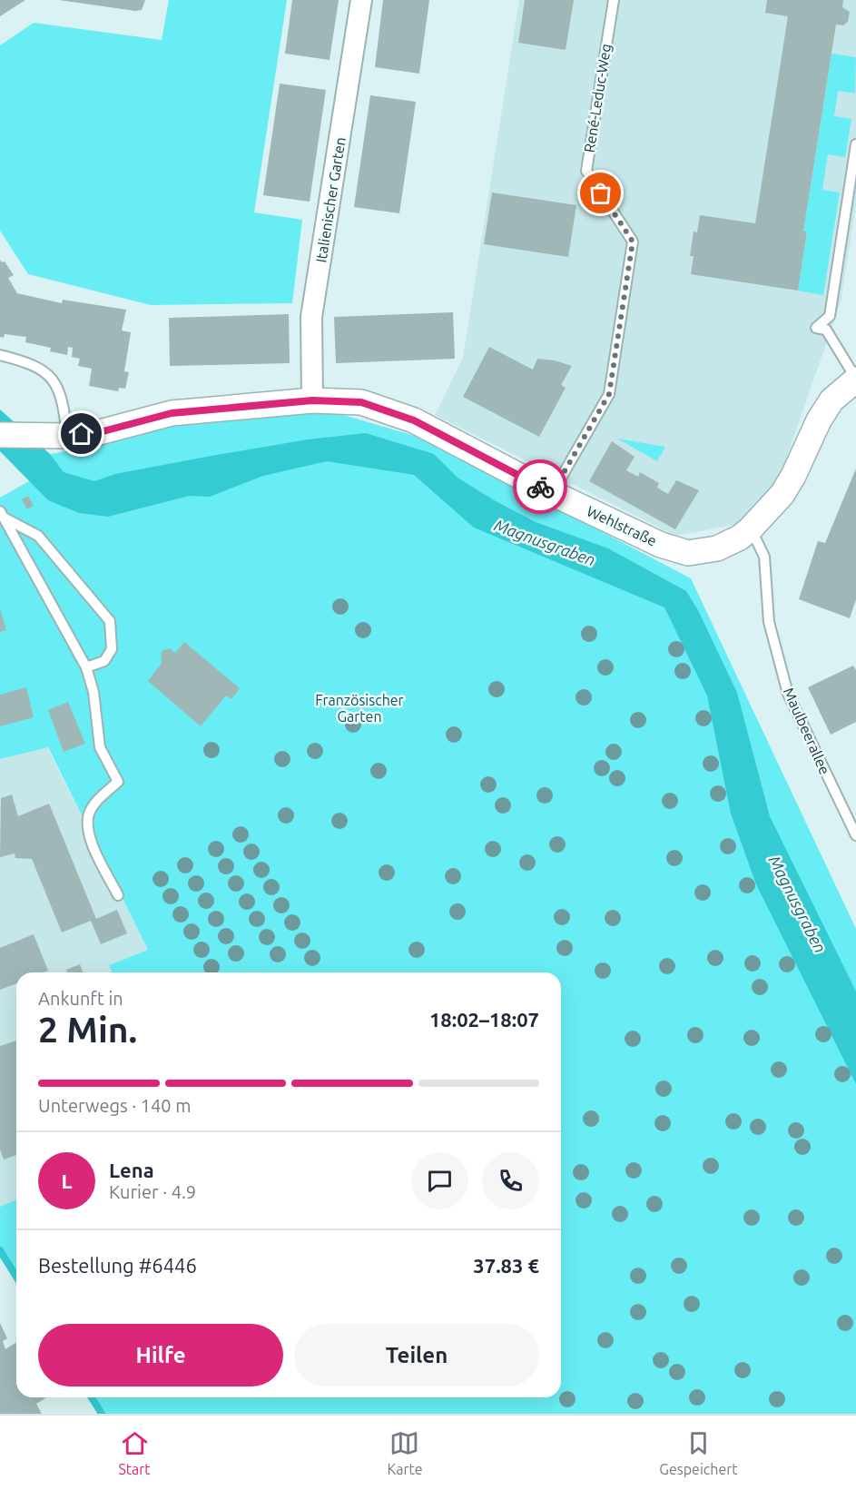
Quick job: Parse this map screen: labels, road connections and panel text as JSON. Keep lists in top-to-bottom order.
{
  "streets": {
    "street": ["Italienischer Garten", "Wehlstraße"],
    "lane": ["René-Leduc-Weg", "Maulbeerallee"]
  },
  "crossings": [
    ["René-Leduc-Weg", "Wehlstraße"],
    ["Italienischer Garten", "Wehlstraße"],
    ["Wehlstraße", "Maulbeerallee"]
  ],
  "water": ["Magnusgraben"],
  "parks": ["Französischer Garten"],
  "page": {
    "heading": ["2 Min.", "Ankunft in", "18:02–18:07"],
    "panel": [
      "Lena",
      "Kurier · 4.9",
      "Bestellung #6446",
      "37.83 €"
    ],
    "bar": "Unterwegs · 140 m",
    "round": "L",
    "buttons": ["Hilfe", "Teilen"],
    "tabs": ["Start", "Karte", "Gespeichert"]
  }
}
